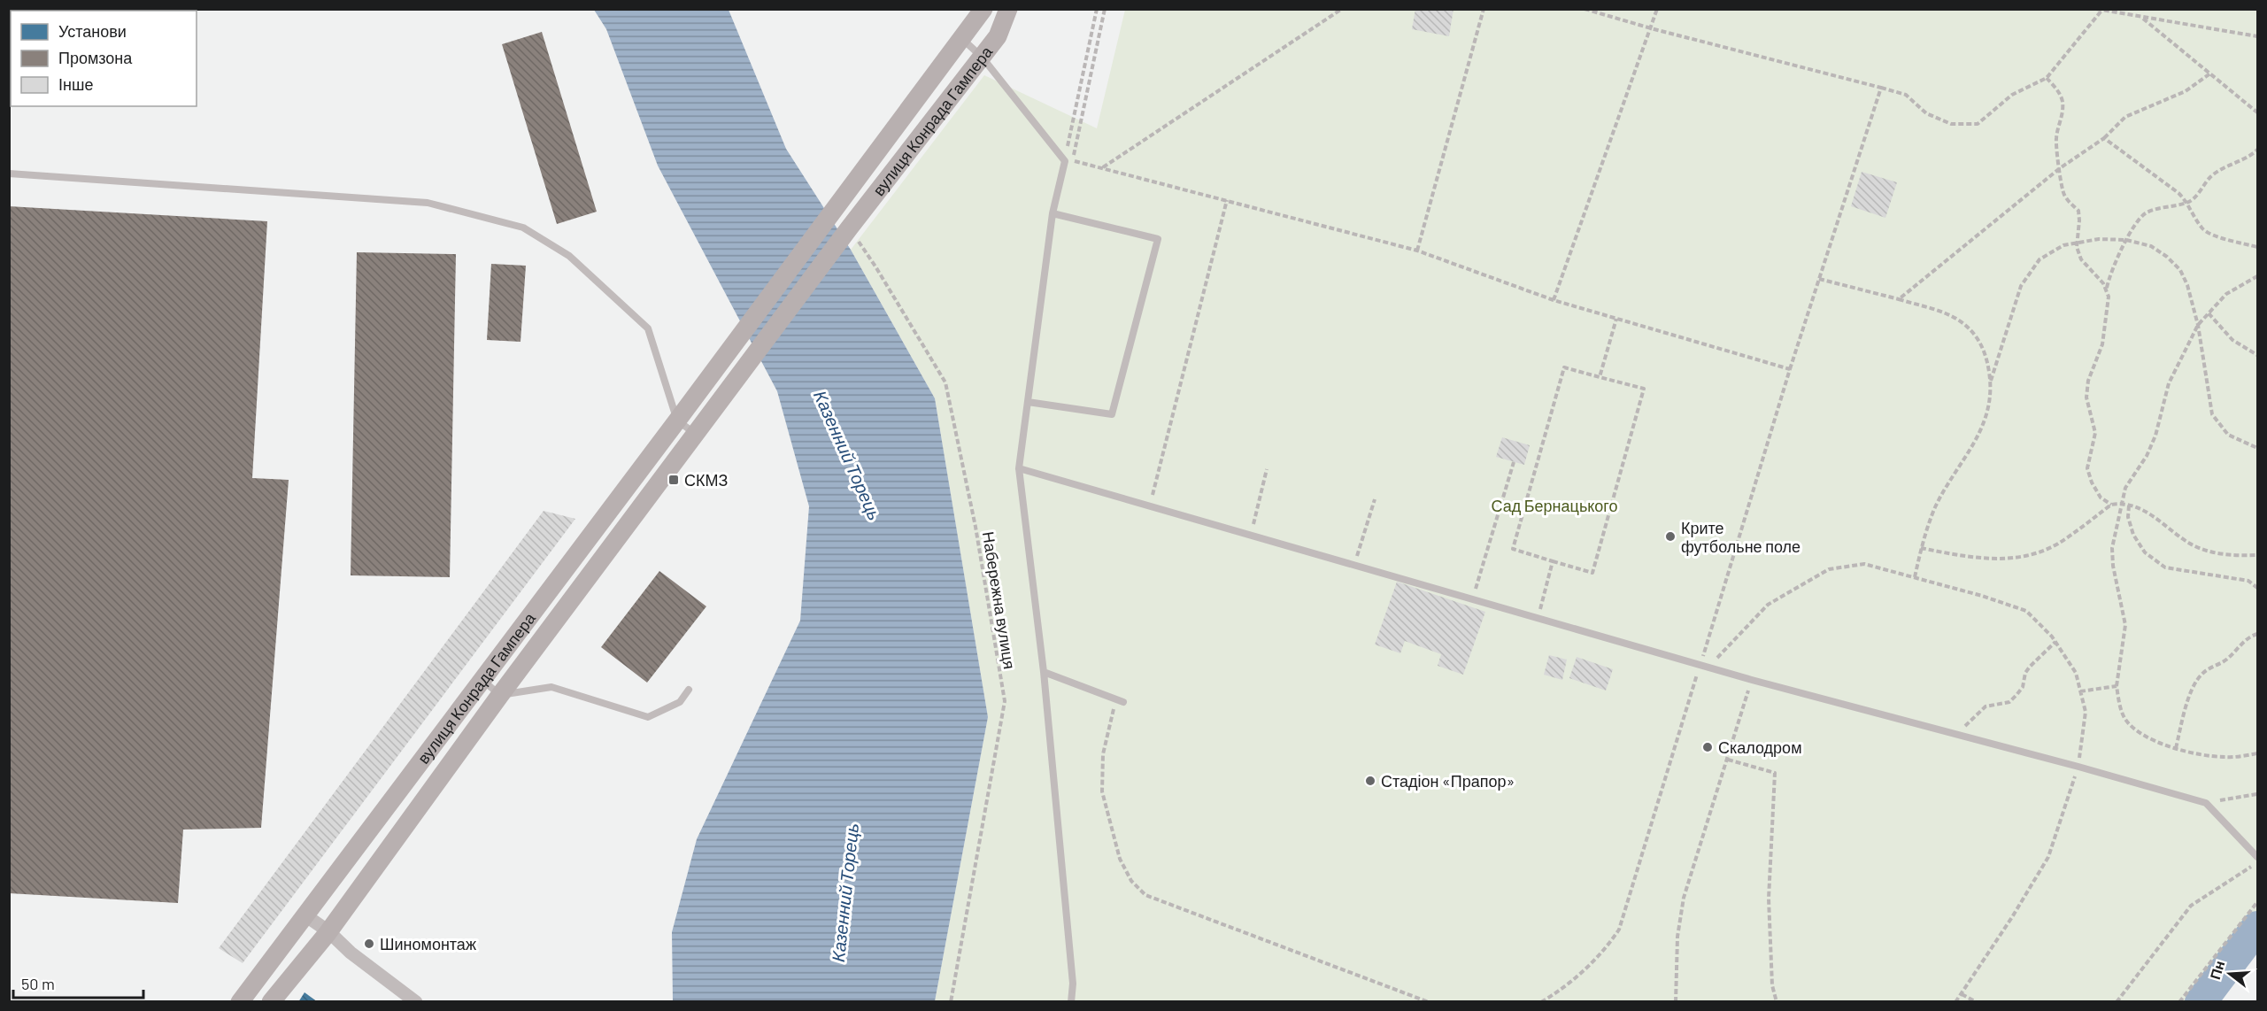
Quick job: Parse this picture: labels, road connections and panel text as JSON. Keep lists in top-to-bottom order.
{
  "streets": {
    "main road": ["вулиця Конрада Гампера"],
    "path": ["Набережна вулиця"]
  },
  "crossings": [
    ["вулиця Конрада Гампера", "Набережна вулиця"]
  ],
  "water": ["Казенний Торець"],
  "parks": ["Сад Бернацького"],
  "places": {
    "transit": ["СКМЗ"],
    "other": [
      "Крите футбольне поле",
      "Скалодром",
      "Стадіон «Прапор»",
      "Шиномонтаж"
    ]
  },
  "legend": ["Установи", "Промзона", "Інше"],
  "scale_bar": "50 m",
  "north": "left"
}
